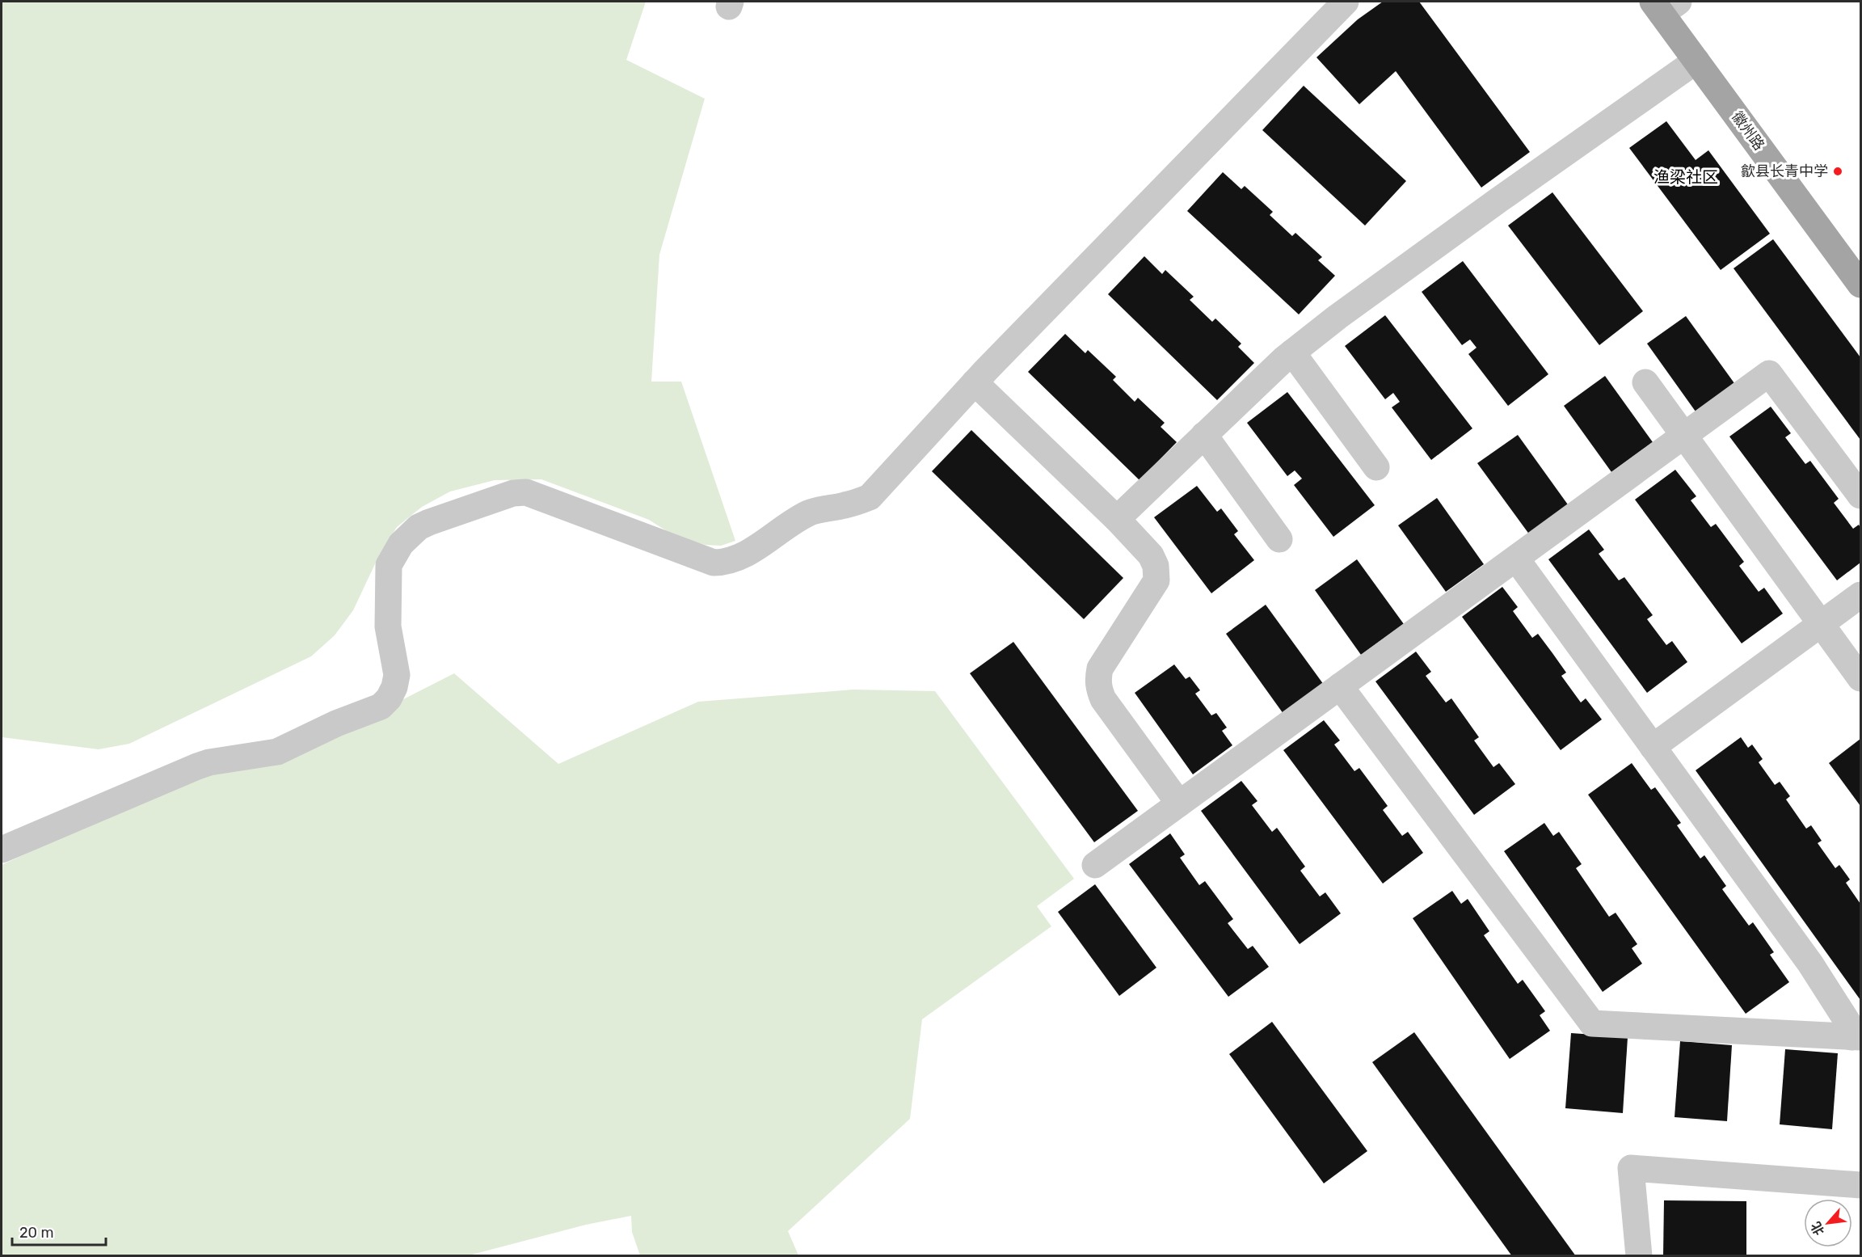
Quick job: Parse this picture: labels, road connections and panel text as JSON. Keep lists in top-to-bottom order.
{
  "streets": {
    "main road": ["徽州路"]
  },
  "districts": ["渔梁社区"],
  "places": ["歙县长青中学"],
  "scale_bar": "20 m",
  "north": "bottom left"
}
